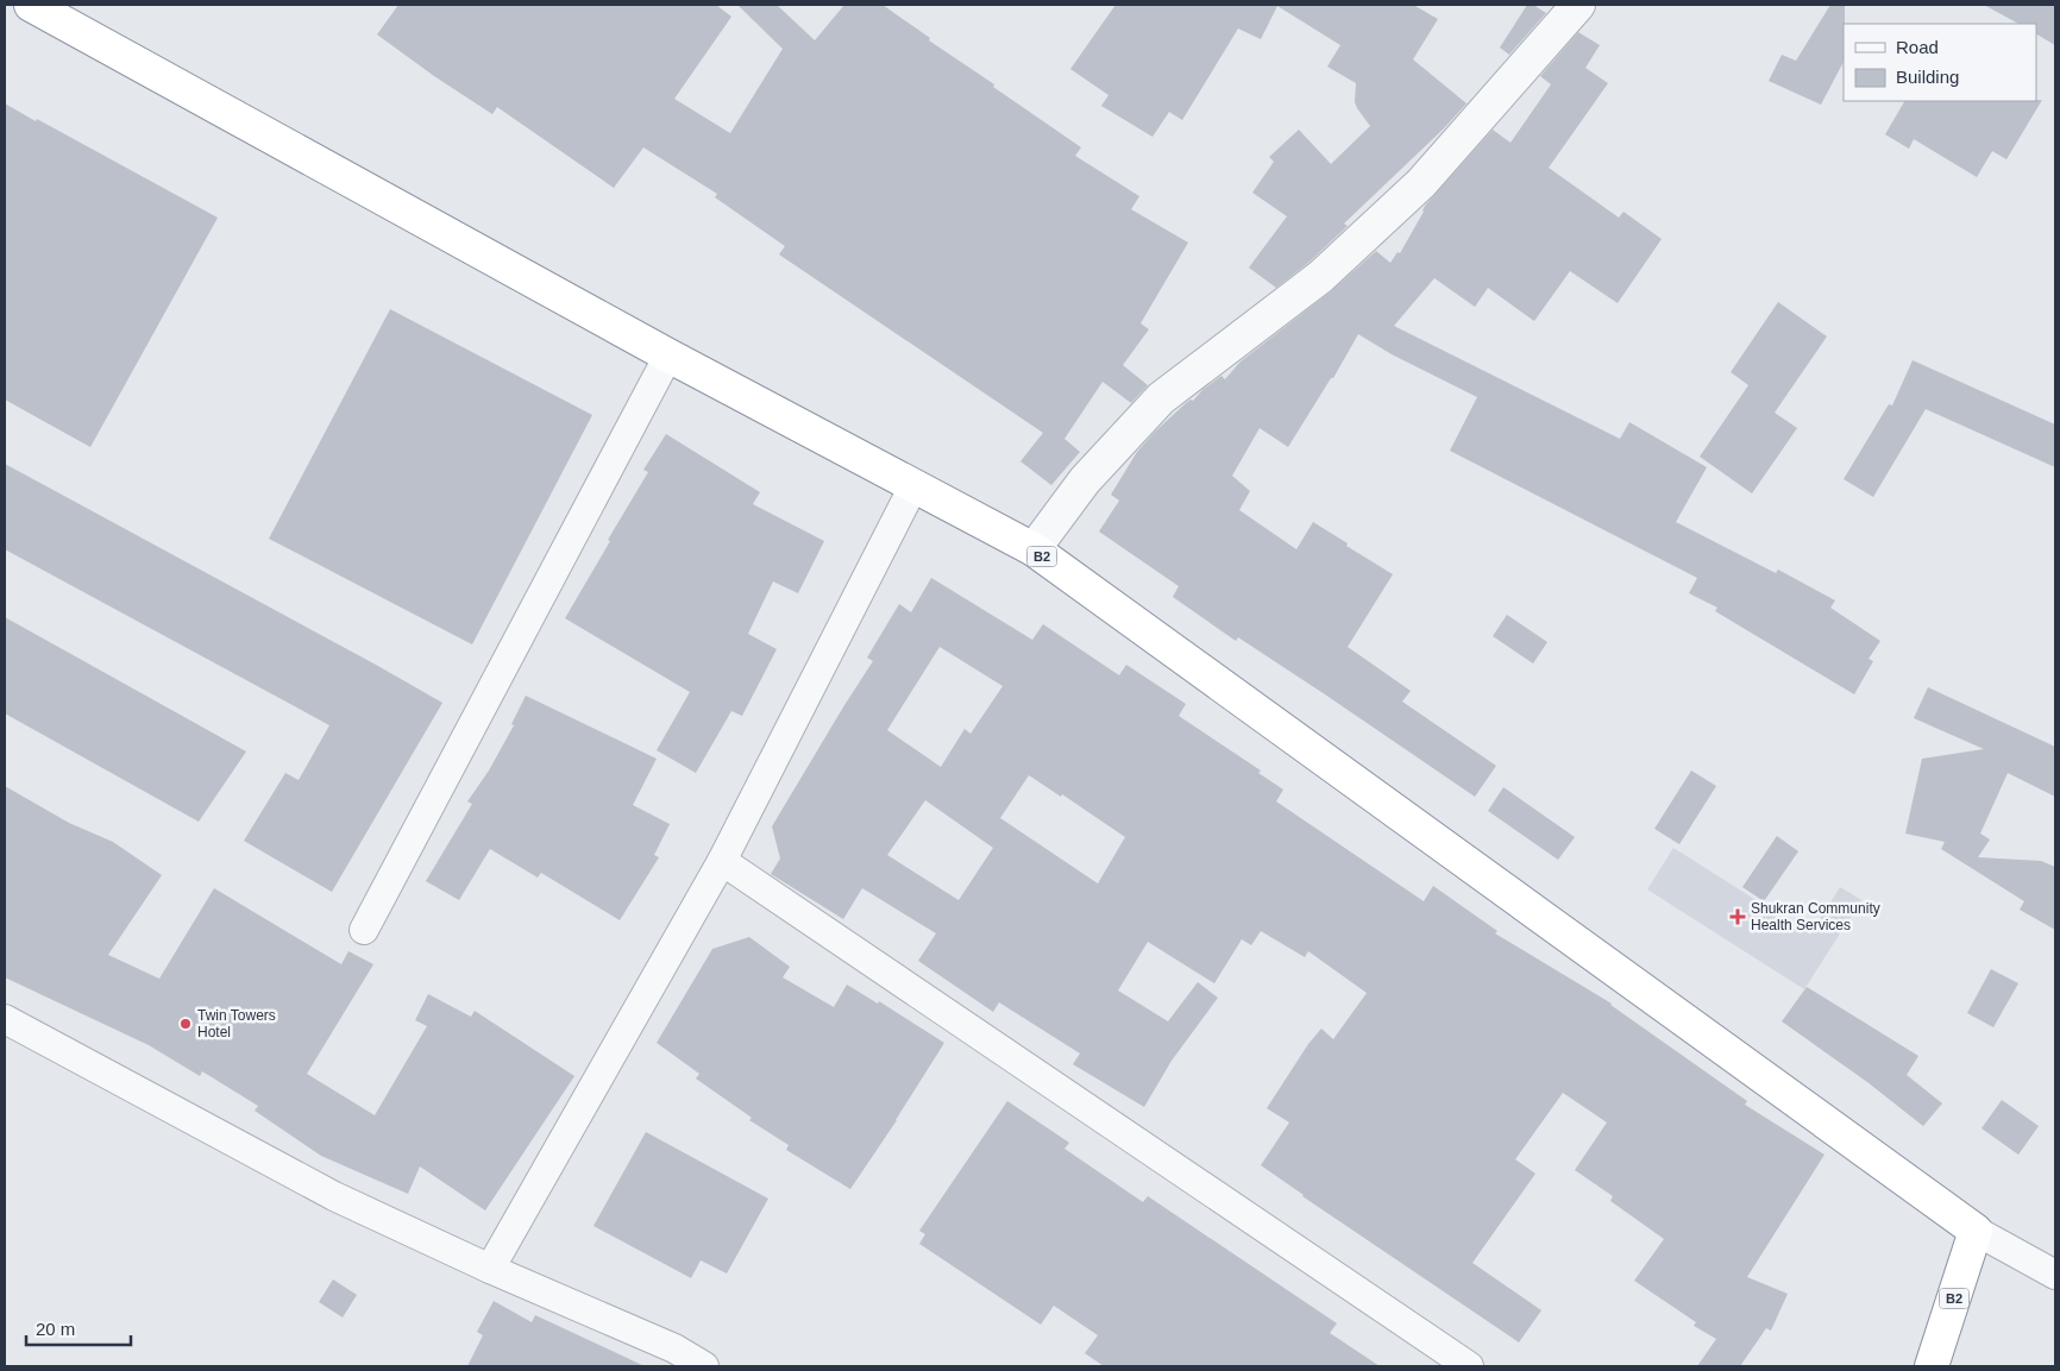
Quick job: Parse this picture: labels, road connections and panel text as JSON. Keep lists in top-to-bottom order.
{
  "streets": {
    "highway": ["B2"]
  },
  "places": {
    "health": ["Shukran Community Health Services"],
    "other": ["Twin Towers Hotel"]
  },
  "legend": ["Road", "Building"],
  "scale_bar": "20 m"
}
